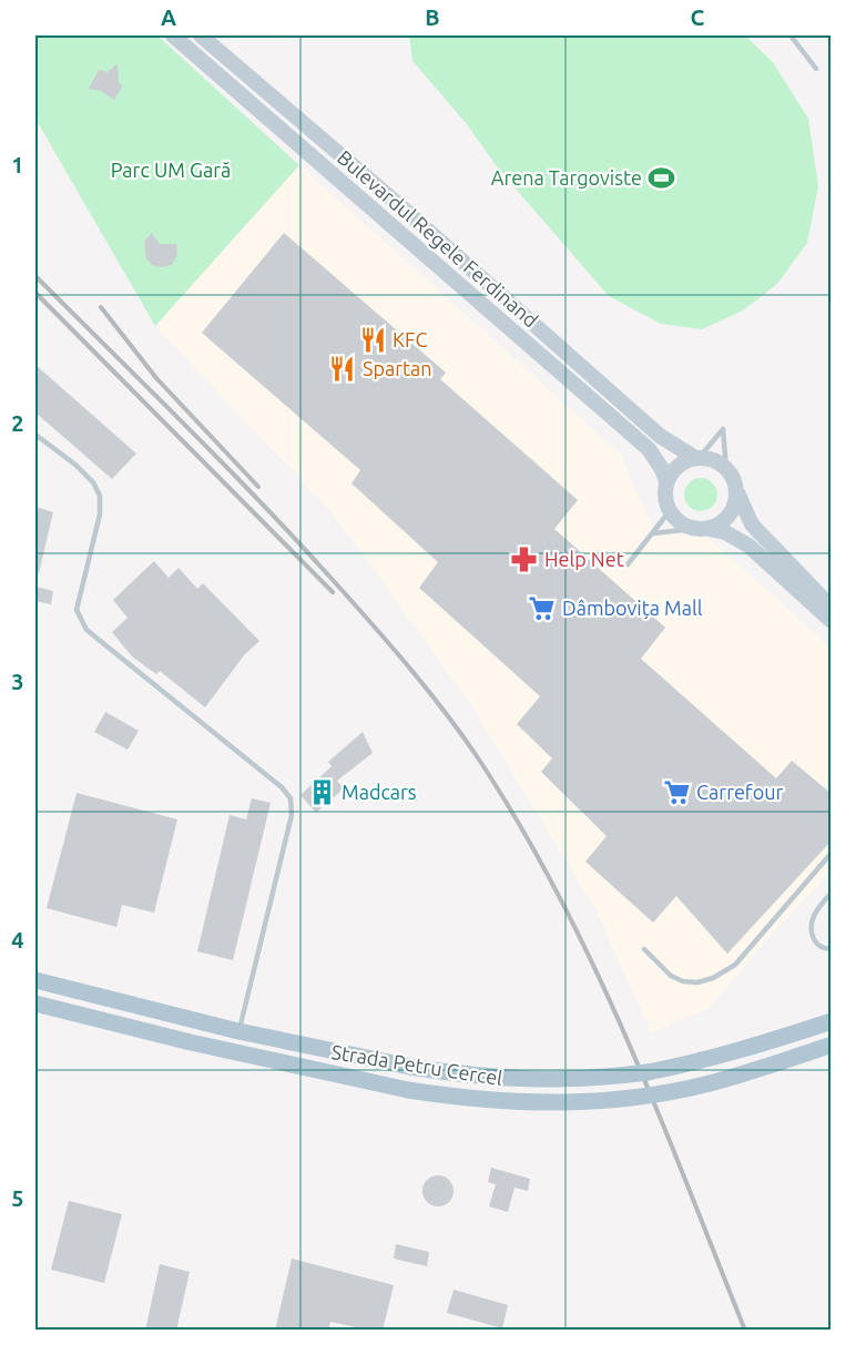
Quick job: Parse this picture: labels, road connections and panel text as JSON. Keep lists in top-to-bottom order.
{
  "streets": {
    "main road": ["Bulevardul Regele Ferdinand", "Strada Petru Cercel"]
  },
  "parks": ["Parc UM Gară"],
  "places": {
    "sports": ["Arena Targoviste"],
    "restaurant": ["KFC", "Spartan"],
    "pharmacy": ["Help Net"],
    "supermarket": ["Dâmbovița Mall", "Carrefour"],
    "building": ["Madcars"]
  },
  "grid": {
    "columns": ["A", "B", "C"],
    "rows": [
      "1",
      "2",
      "3",
      "4",
      "5"
    ]
  }
}
